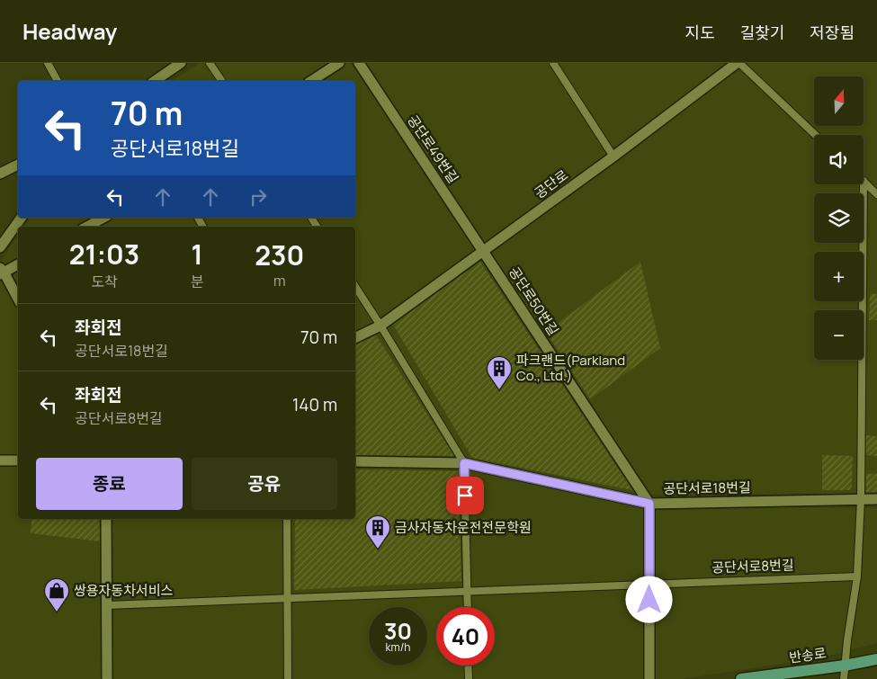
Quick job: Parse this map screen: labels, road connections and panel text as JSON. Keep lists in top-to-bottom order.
{
  "streets": {
    "main road": ["반송로"],
    "street": [
      "공단로49번길",
      "공단로",
      "공단로50번길",
      "공단서로18번길",
      "공단서로8번길"
    ]
  },
  "crossings": [
    ["공단로49번길", "공단로"],
    ["공단로49번길", "공단로50번길"],
    ["공단로", "공단로50번길"],
    ["공단로50번길", "공단서로18번길"]
  ],
  "places": {
    "building": ["파크랜드(Parkland Co., Ltd.)", "금사자동차운전전문학원"],
    "shop": ["쌍용자동차서비스"]
  },
  "north": "top",
  "page": {
    "header": "Headway",
    "nav": ["지도", "길찾기", "저장됨"],
    "map_buttons": ["+", "−"],
    "turn": ["70 m", "공단서로18번길"],
    "eta": [
      "21:03",
      "도착",
      "1",
      "분",
      "230",
      "m"
    ],
    "list": [
      {
        "name": "좌회전",
        "note": "공단서로18번길",
        "value": "70 m"
      },
      {
        "name": "좌회전",
        "note": "공단서로8번길",
        "value": "140 m"
      }
    ],
    "buttons": ["종료", "공유"],
    "speed": "30 km/h",
    "limit": "40"
  }
}
